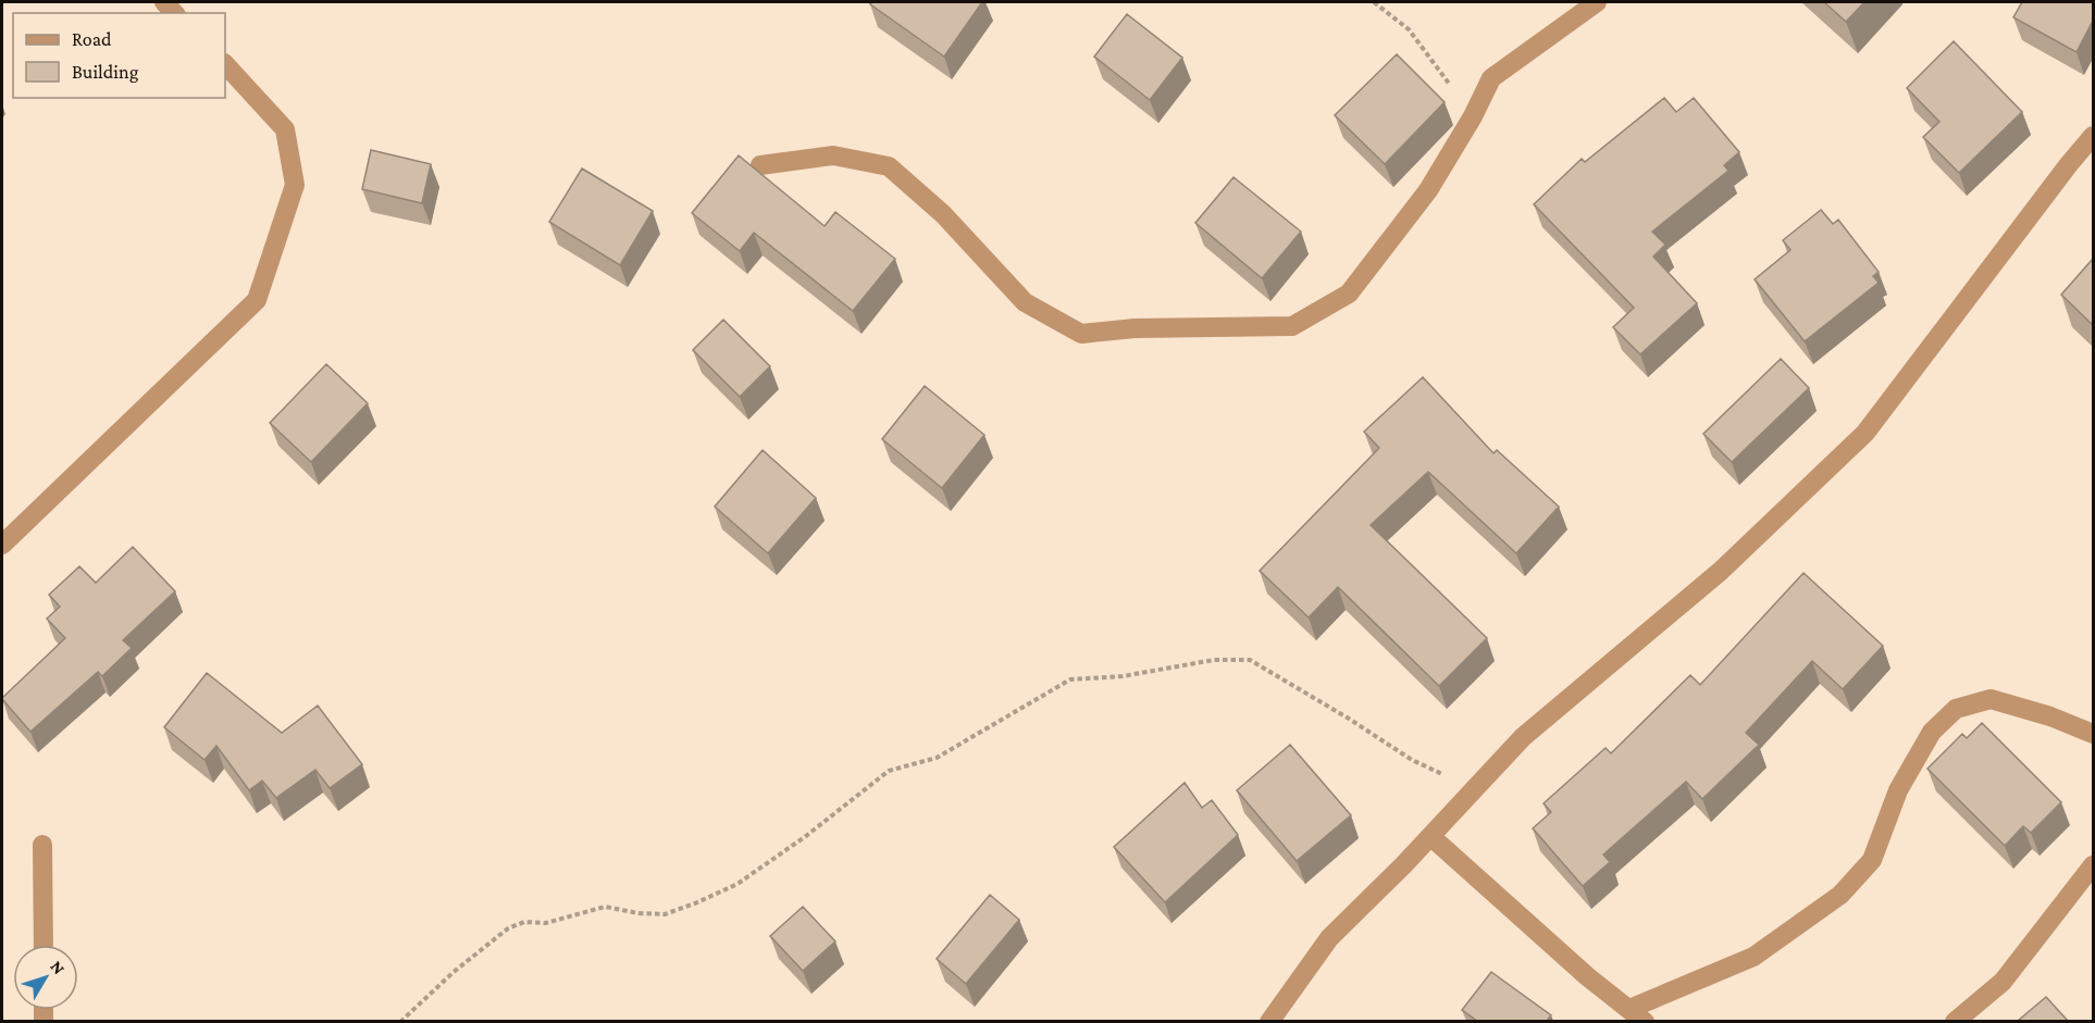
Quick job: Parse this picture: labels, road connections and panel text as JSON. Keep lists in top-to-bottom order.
{
  "legend": ["Road", "Building"],
  "north": "top right"
}
